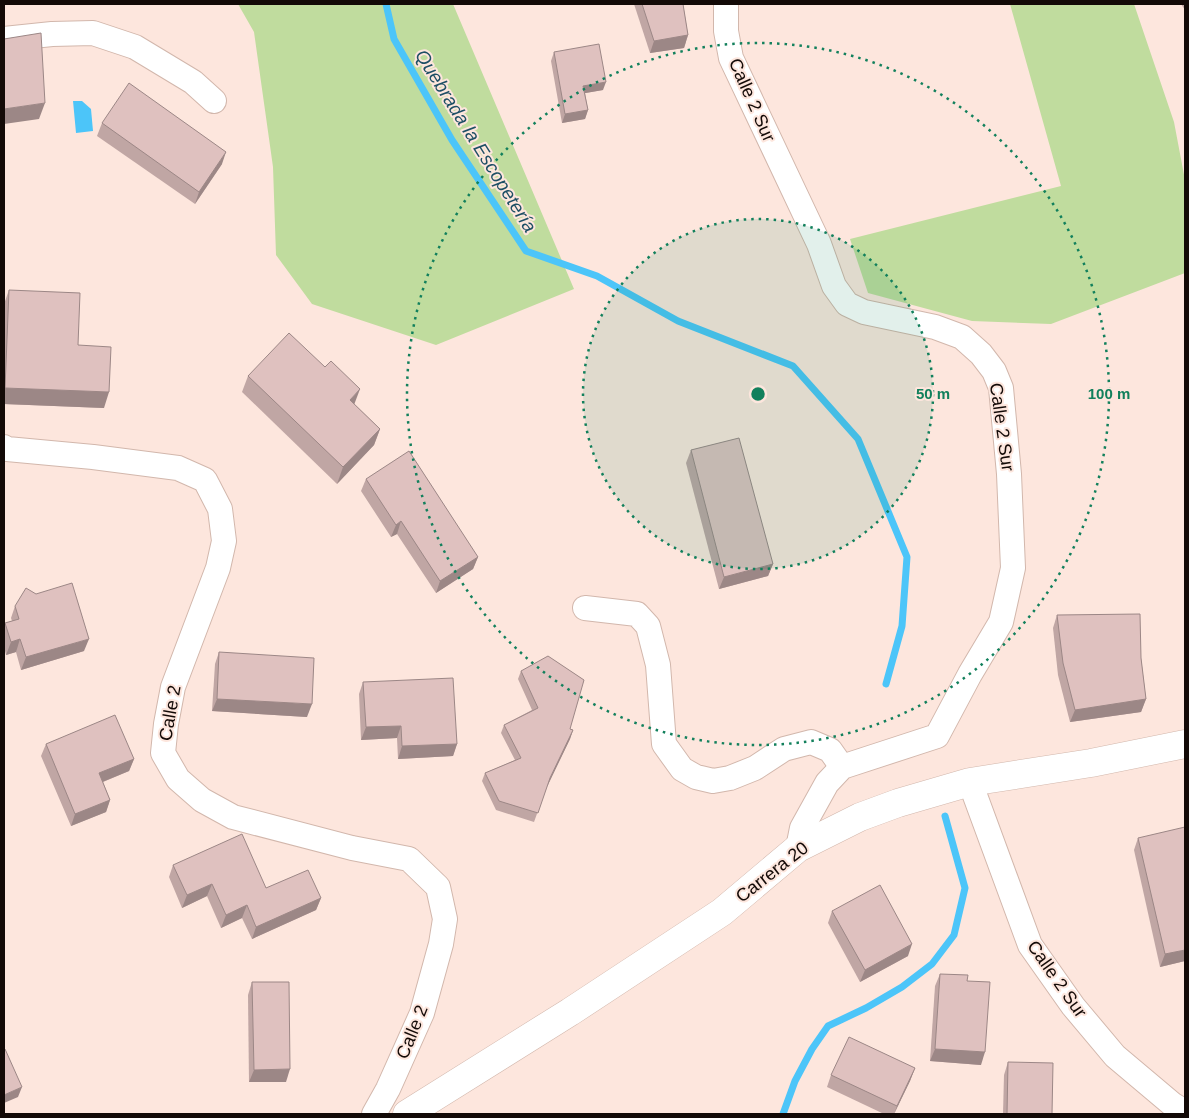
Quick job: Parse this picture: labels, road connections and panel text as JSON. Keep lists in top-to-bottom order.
{
  "streets": {
    "street": ["Calle 2 Sur", "Calle 2", "Carrera 20"]
  },
  "crossings": [
    ["Calle 2 Sur", "Carrera 20"]
  ],
  "water": ["Quebrada la Escopetería"],
  "rings": ["50 m", "100 m"]
}
